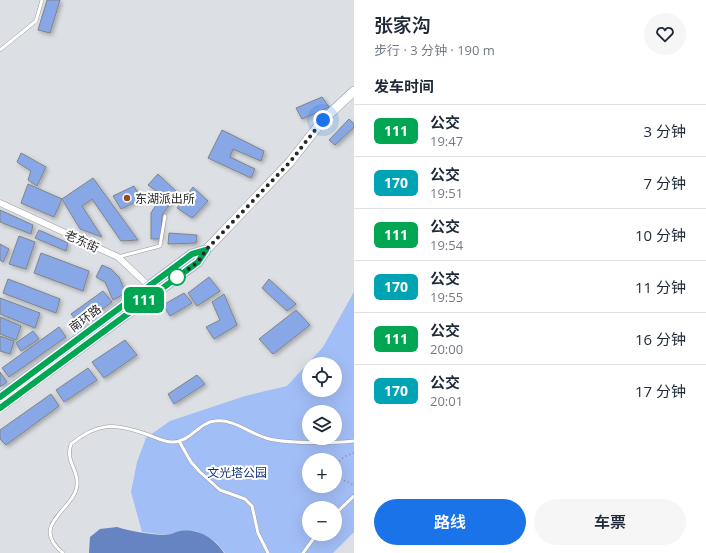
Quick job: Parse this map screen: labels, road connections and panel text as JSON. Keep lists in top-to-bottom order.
{
  "streets": {
    "main road": ["南环路"],
    "street": ["老东街"]
  },
  "crossings": [
    ["老东街", "南环路"]
  ],
  "parks": ["文光塔公园"],
  "places": ["东湖派出所"],
  "lines": ["bus line 111"],
  "page": {
    "on_map": "111",
    "heading": [
      ["张家沟", "步行 · 3 分钟 · 190 m"],
      "发车时间"
    ],
    "list": [
      {
        "mark": "111",
        "name": "公交",
        "note": "19:47",
        "value": "3 分钟"
      },
      {
        "mark": "170",
        "name": "公交",
        "note": "19:51",
        "value": "7 分钟"
      },
      {
        "mark": "111",
        "name": "公交",
        "note": "19:54",
        "value": "10 分钟"
      },
      {
        "mark": "170",
        "name": "公交",
        "note": "19:55",
        "value": "11 分钟"
      },
      {
        "mark": "111",
        "name": "公交",
        "note": "20:00",
        "value": "16 分钟"
      },
      {
        "mark": "170",
        "name": "公交",
        "note": "20:01",
        "value": "17 分钟"
      }
    ],
    "map_buttons": ["+", "−"],
    "buttons": ["路线", "车票"]
  }
}
